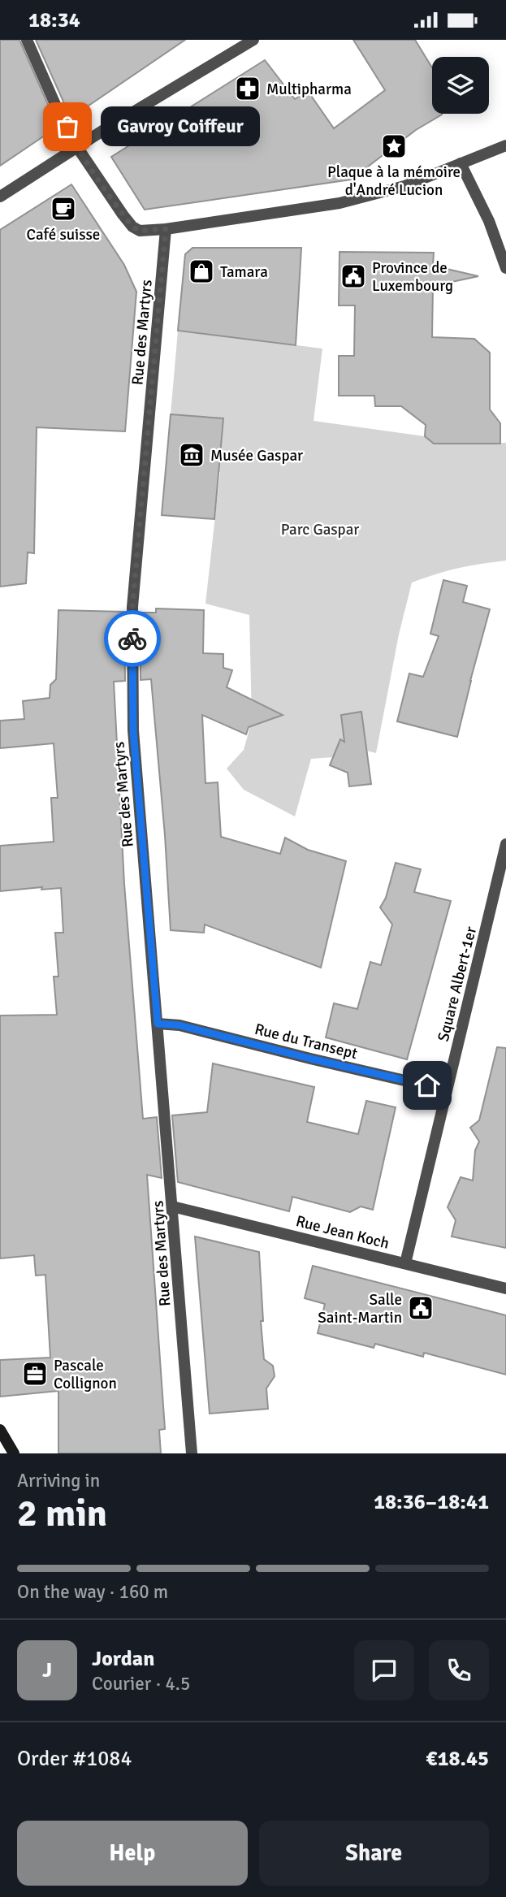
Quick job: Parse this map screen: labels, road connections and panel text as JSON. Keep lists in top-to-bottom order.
{
  "streets": {
    "street": [
      "Rue des Martyrs",
      "Square Albert-1er",
      "Rue du Transept",
      "Rue Jean Koch"
    ]
  },
  "crossings": [
    ["Rue des Martyrs", "Rue du Transept"],
    ["Rue des Martyrs", "Rue Jean Koch"],
    ["Square Albert-1er", "Rue du Transept"],
    ["Square Albert-1er", "Rue Jean Koch"]
  ],
  "parks": ["Parc Gaspar"],
  "places": {
    "pharmacy": ["Multipharma"],
    "other": ["Gavroy Coiffeur"],
    "place": ["Plaque à la mémoire d'André Lucion"],
    "cafe": ["Café suisse"],
    "shop": ["Tamara"],
    "public building": ["Province de Luxembourg", "Salle Saint-Martin"],
    "museum": ["Musée Gaspar"],
    "office": ["Pascale Collignon"]
  },
  "page": {
    "status": "18:34",
    "bubble": "Gavroy Coiffeur",
    "heading": ["2 min", "Arriving in", "18:36–18:41"],
    "panel": [
      "Jordan",
      "Courier · 4.5",
      "Order #1084",
      "€18.45"
    ],
    "bar": "On the way · 160 m",
    "round": "J",
    "buttons": ["Help", "Share"]
  }
}
